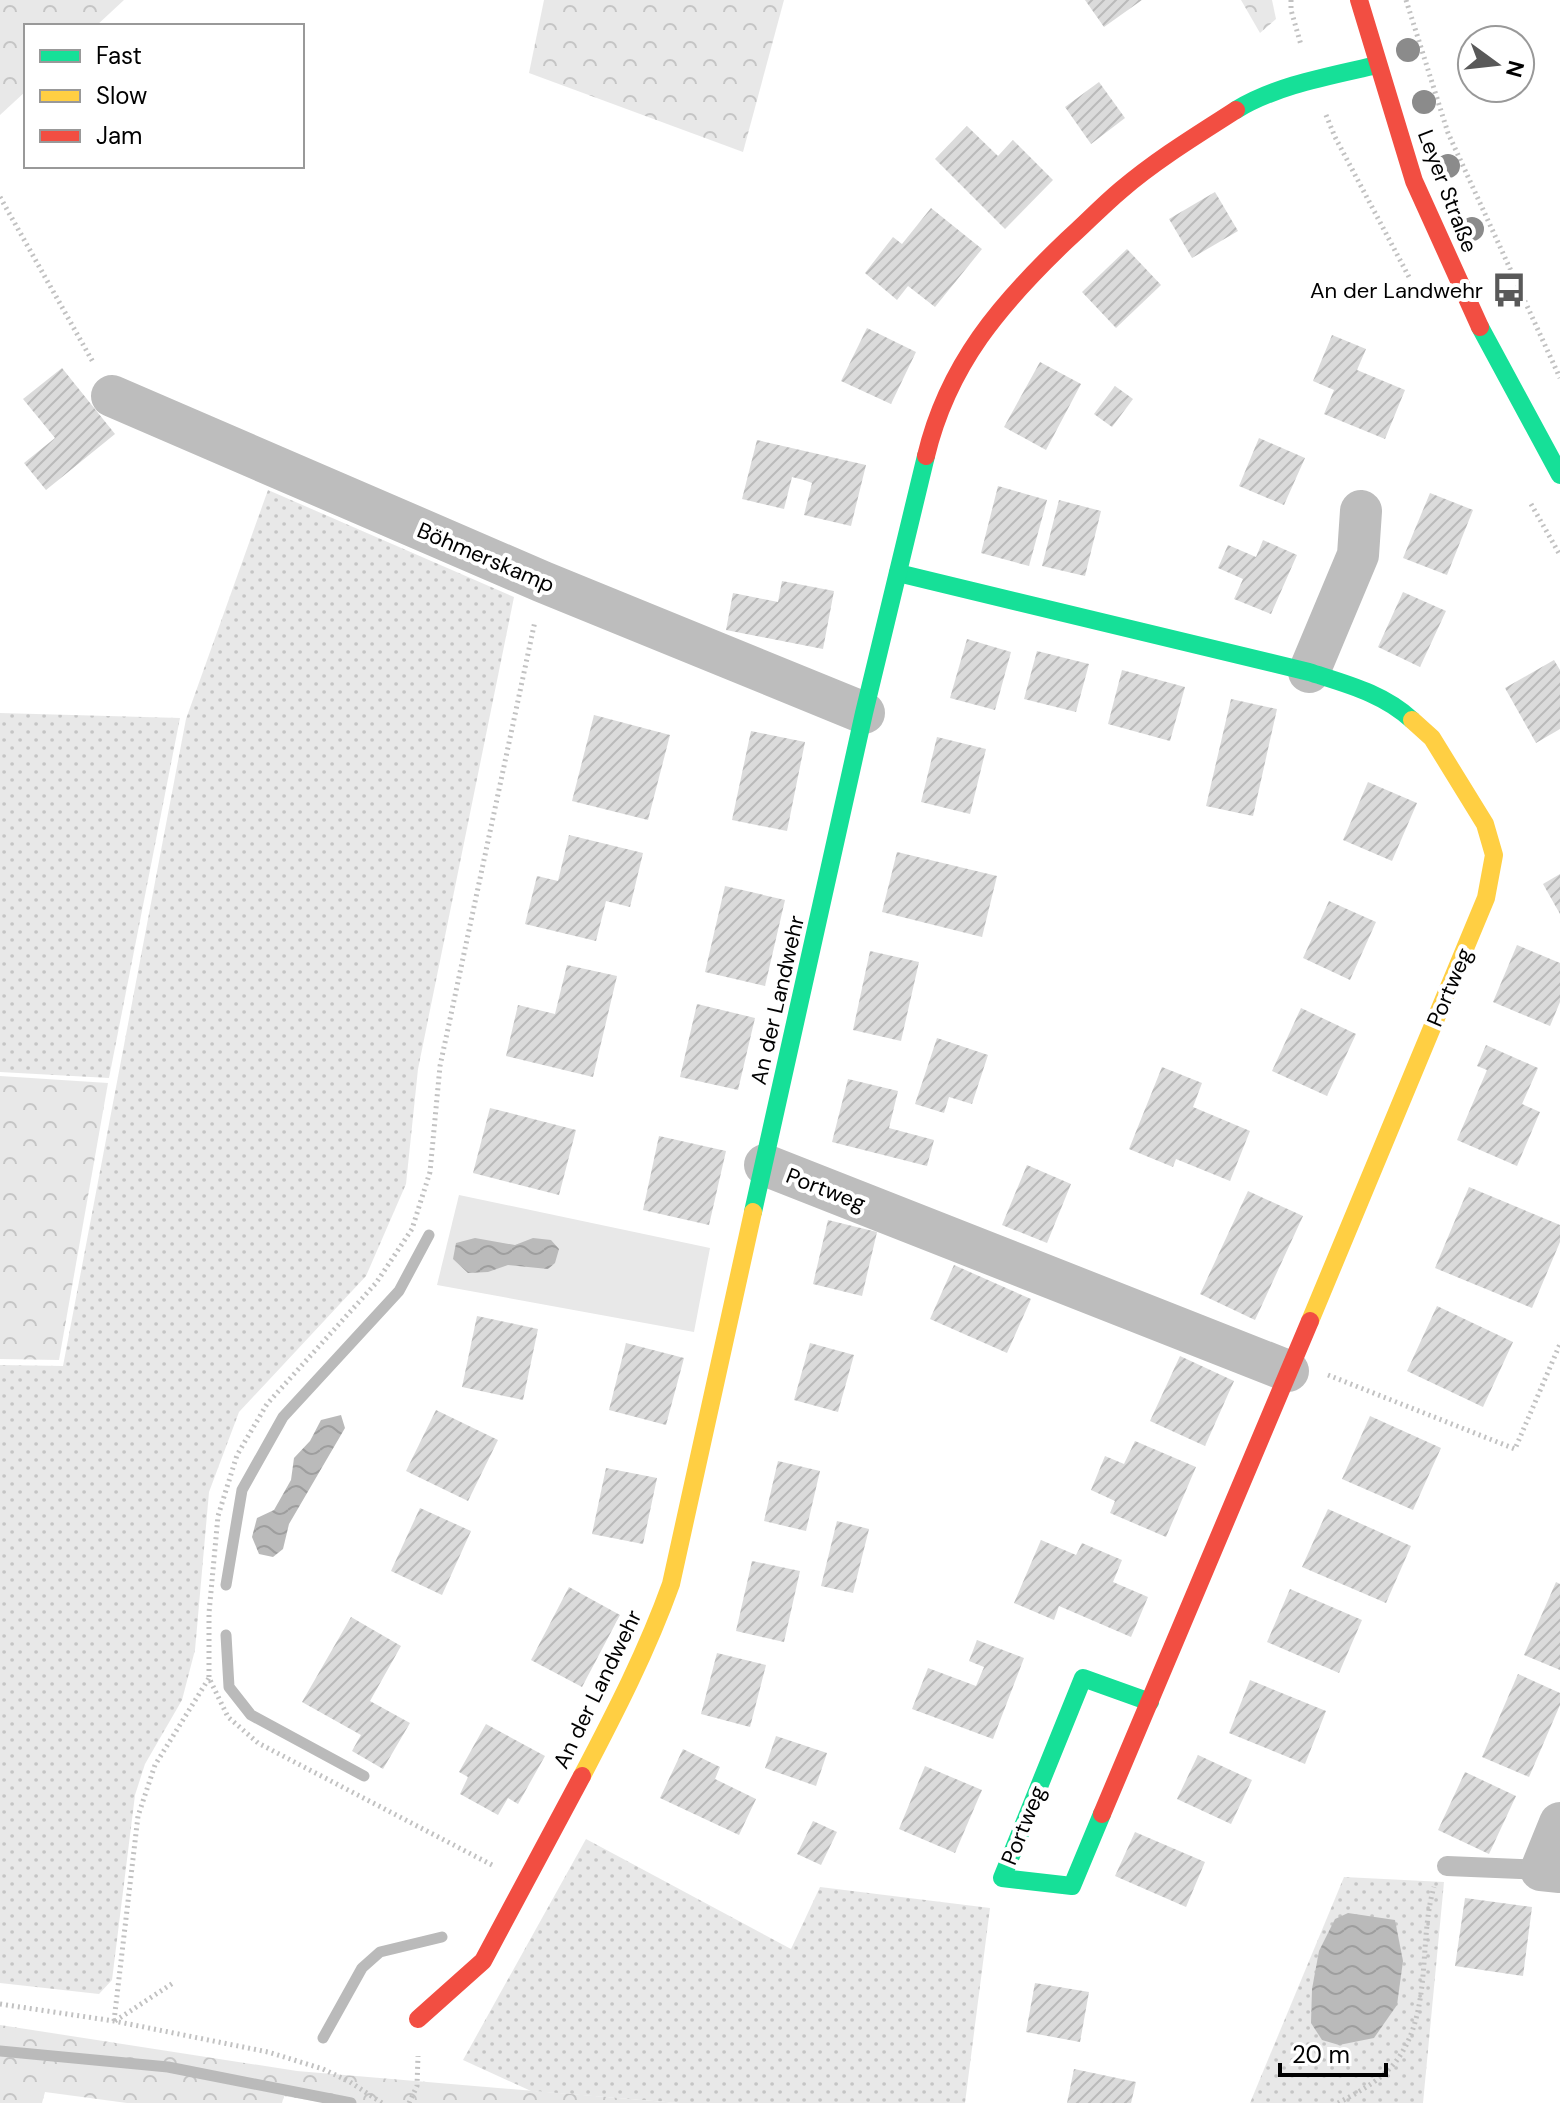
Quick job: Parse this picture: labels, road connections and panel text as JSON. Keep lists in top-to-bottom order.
{
  "streets": {
    "street": [
      "Leyer Straße",
      "Böhmerskamp",
      "Portweg",
      "An der Landwehr"
    ]
  },
  "crossings": [
    ["Leyer Straße", "An der Landwehr"],
    ["Böhmerskamp", "An der Landwehr"],
    ["Portweg", "An der Landwehr"]
  ],
  "places": {
    "bus stop": ["An der Landwehr"]
  },
  "legend": ["Fast", "Slow", "Jam"],
  "scale_bar": "20 m",
  "north": "right"
}
